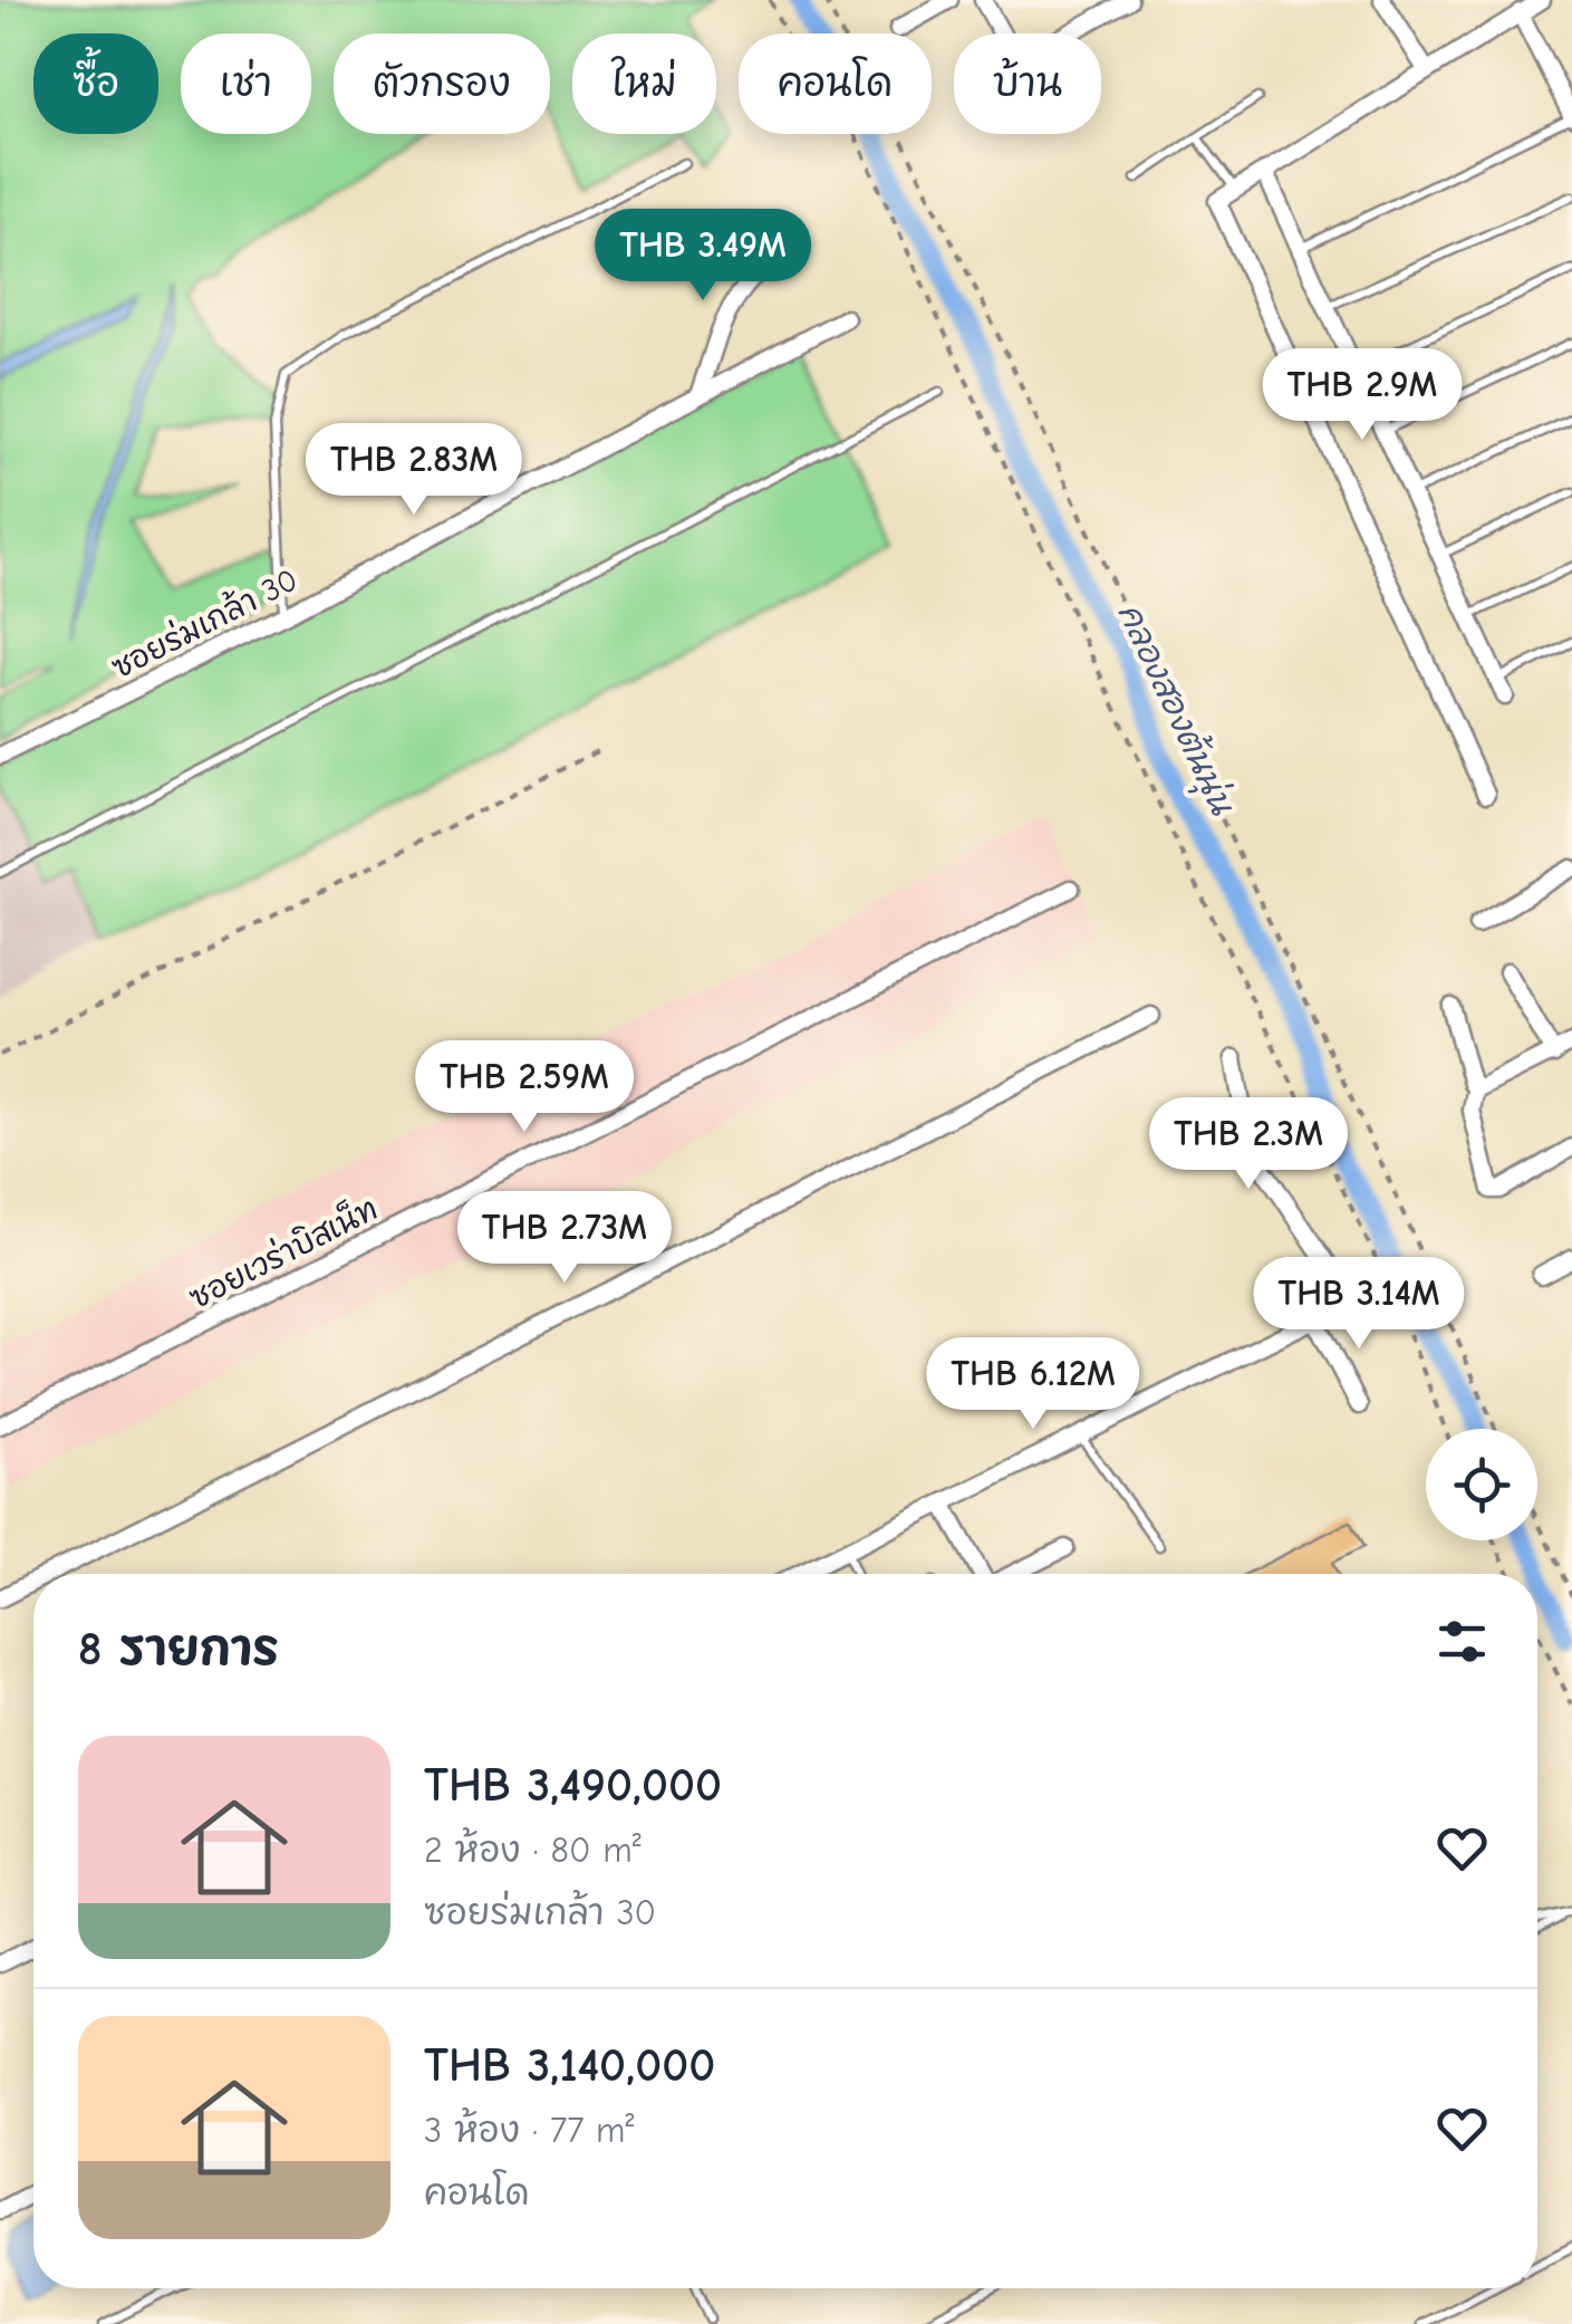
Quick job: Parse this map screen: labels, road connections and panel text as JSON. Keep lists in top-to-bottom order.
{
  "streets": {
    "street": ["ซอยร่มเกล้า 30", "ซอยเวร่าบิสเน็ท"]
  },
  "water": ["คลองสองต้นนุ่น"],
  "page": {
    "chip": [
      "ซื้อ",
      "เช่า",
      "ตัวกรอง",
      "ใหม่",
      "คอนโด",
      "บ้าน"
    ],
    "price": [
      "THB 3.49M",
      "THB 2.9M",
      "THB 2.83M",
      "THB 2.59M",
      "THB 2.3M",
      "THB 2.73M",
      "THB 3.14M",
      "THB 6.12M"
    ],
    "heading": "8 รายการ",
    "list": [
      {
        "name": "THB 3,490,000",
        "note": "2 ห้อง · 80 m² · ซอยร่มเกล้า 30"
      },
      {
        "name": "THB 3,140,000",
        "note": "3 ห้อง · 77 m² · คอนโด"
      }
    ]
  }
}
